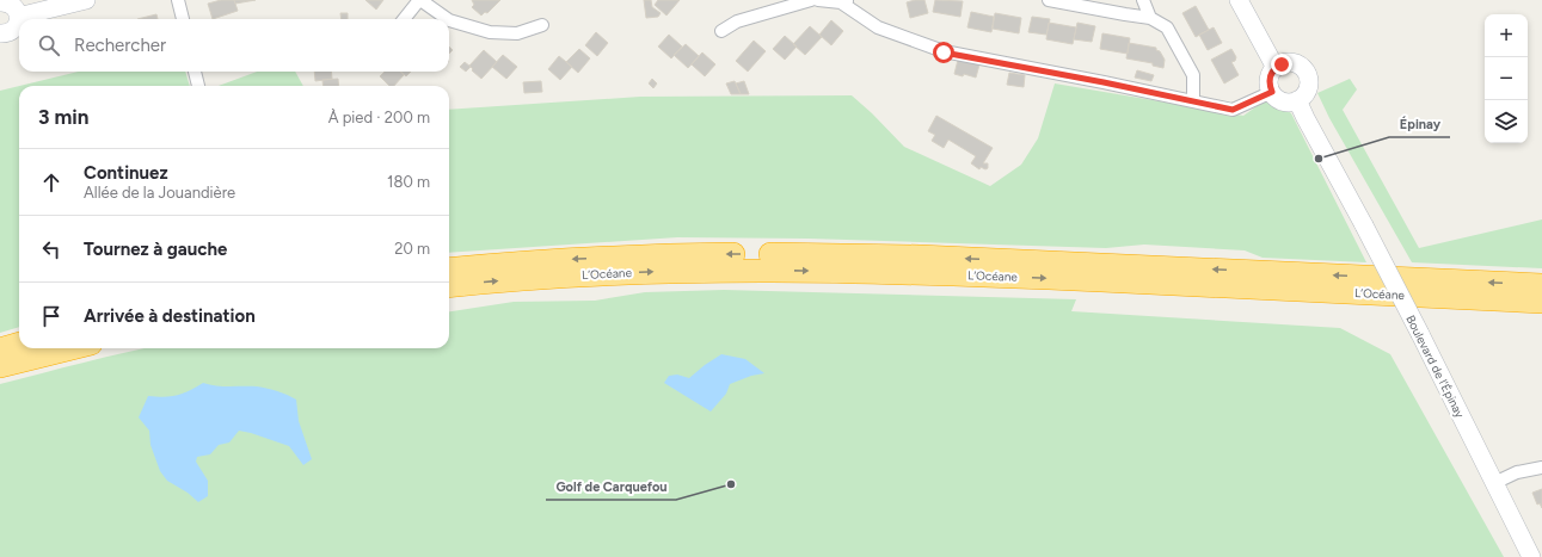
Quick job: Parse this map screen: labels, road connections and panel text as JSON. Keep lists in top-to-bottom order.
{
  "streets": {
    "highway": ["L’Océane"],
    "street": ["Boulevard de l'Épinay"]
  },
  "places": ["Épinay", "Golf de Carquefou"],
  "page": {
    "map_buttons": ["+", "−"],
    "search": "Rechercher",
    "heading": ["3 min", "À pied · 200 m"],
    "list": [
      ["Continuez", "Allée de la Jouandière", "180 m"],
      ["Tournez à gauche", "20 m"],
      "Arrivée à destination"
    ]
  }
}
